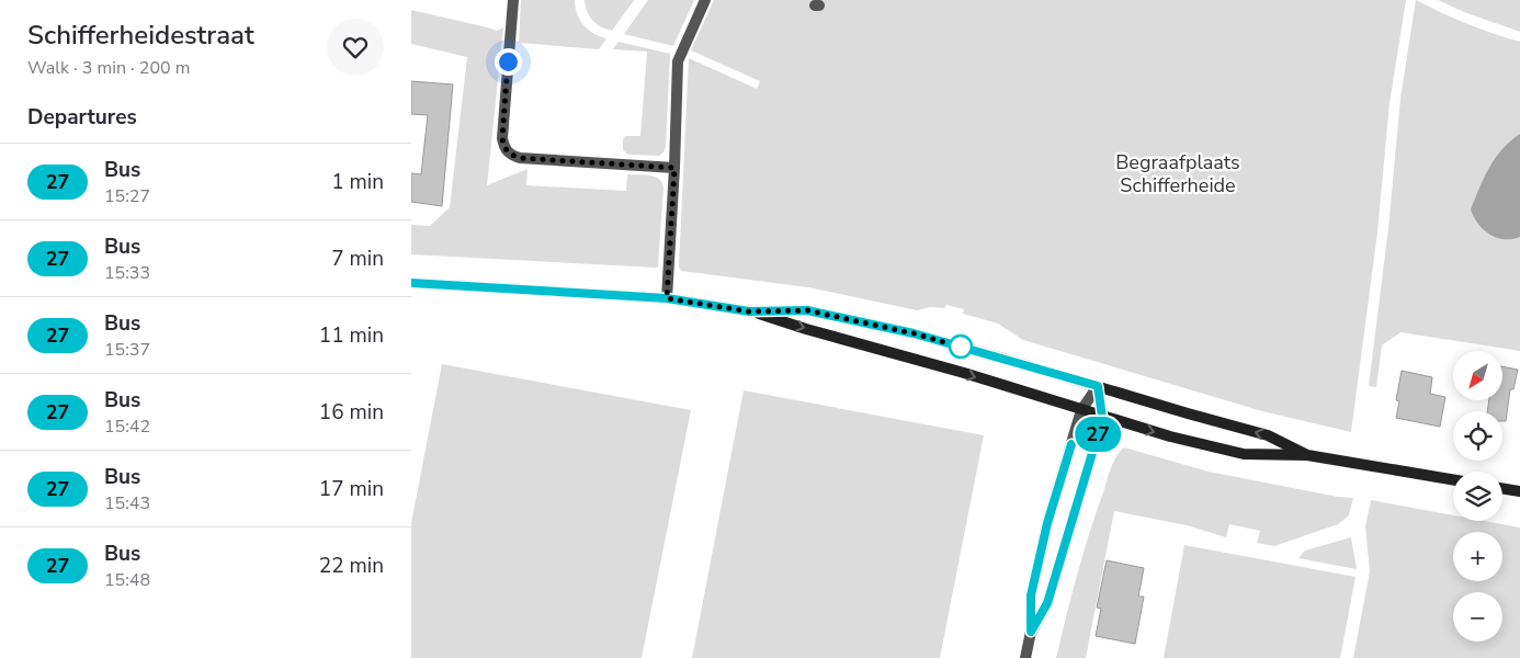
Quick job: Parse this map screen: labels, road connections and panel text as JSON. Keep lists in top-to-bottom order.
{
  "parks": ["Begraafplaats Schifferheide"],
  "lines": ["bus line 27"],
  "north": "bottom left",
  "page": {
    "heading": [
      ["Schifferheidestraat", "Walk · 3 min · 200 m"],
      "Departures"
    ],
    "on_map": "27",
    "list": [
      {
        "mark": "27",
        "name": "Bus",
        "note": "15:27",
        "value": "1 min"
      },
      {
        "mark": "27",
        "name": "Bus",
        "note": "15:33",
        "value": "7 min"
      },
      {
        "mark": "27",
        "name": "Bus",
        "note": "15:37",
        "value": "11 min"
      },
      {
        "mark": "27",
        "name": "Bus",
        "note": "15:42",
        "value": "16 min"
      },
      {
        "mark": "27",
        "name": "Bus",
        "note": "15:43",
        "value": "17 min"
      },
      {
        "mark": "27",
        "name": "Bus",
        "note": "15:48",
        "value": "22 min"
      }
    ],
    "map_buttons": ["+", "−"]
  }
}
